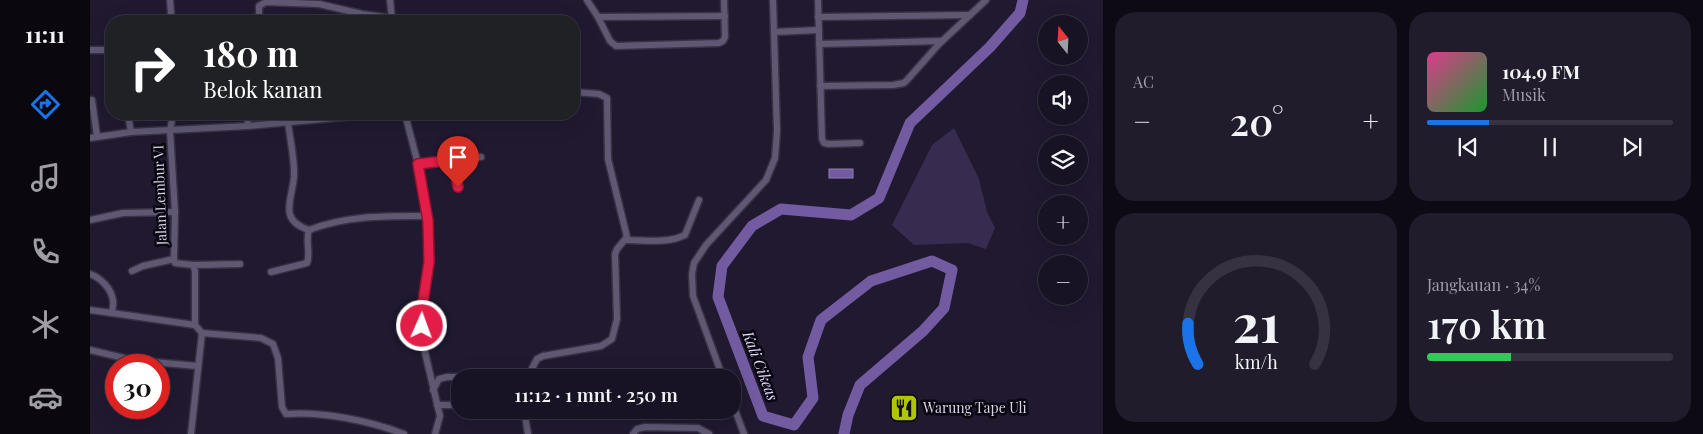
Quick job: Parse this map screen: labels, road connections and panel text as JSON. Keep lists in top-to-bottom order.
{
  "streets": {
    "street": ["Jalan Lembur VI"]
  },
  "water": ["Kali Cikeas"],
  "places": {
    "restaurant": ["Warung Tape Uli"]
  },
  "north": "top",
  "page": {
    "tabs": "11:11",
    "tile": [
      "AC",
      ["Jangkauan · 34%", "170 km"]
    ],
    "map_buttons": ["+", "−"],
    "turn": ["180 m", "Belok kanan"],
    "song": ["104.9 FM", "Musik"],
    "heat": ["−", "20°", "+"],
    "limit": "30",
    "trip": "11:12 · 1 mnt · 250 m",
    "gauge": ["21", "km/h"]
  }
}
